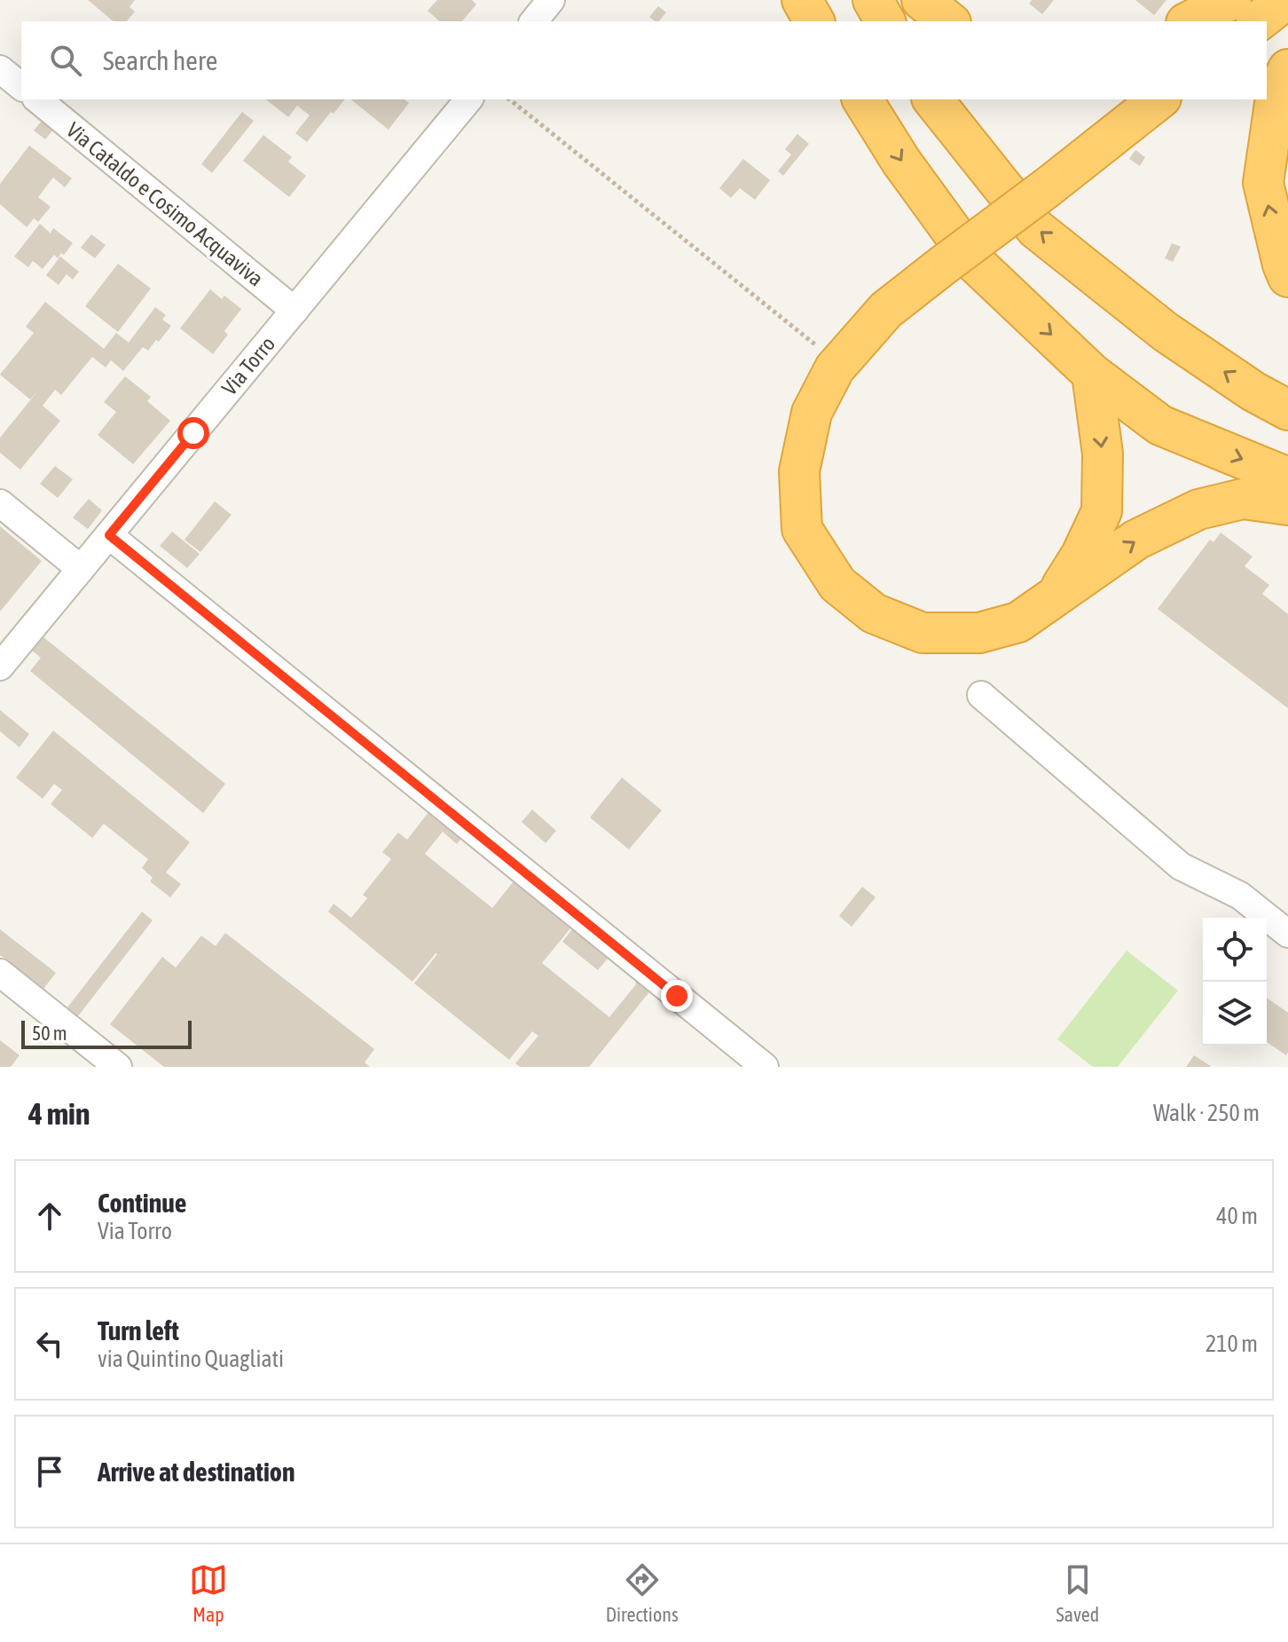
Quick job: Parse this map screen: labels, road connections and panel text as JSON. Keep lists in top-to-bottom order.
{
  "streets": {
    "street": ["Via Cataldo e Cosimo Acquaviva", "Via Torro"]
  },
  "crossings": [
    ["Via Cataldo e Cosimo Acquaviva", "Via Torro"]
  ],
  "scale_bar": "50 m",
  "page": {
    "search": "Search here",
    "scale": "50 m",
    "heading": ["4 min", "Walk · 250 m"],
    "list": [
      ["Continue", "Via Torro", "40 m"],
      ["Turn left", "via Quintino Quagliati", "210 m"],
      "Arrive at destination"
    ],
    "nav": ["Map", "Directions", "Saved"]
  }
}
